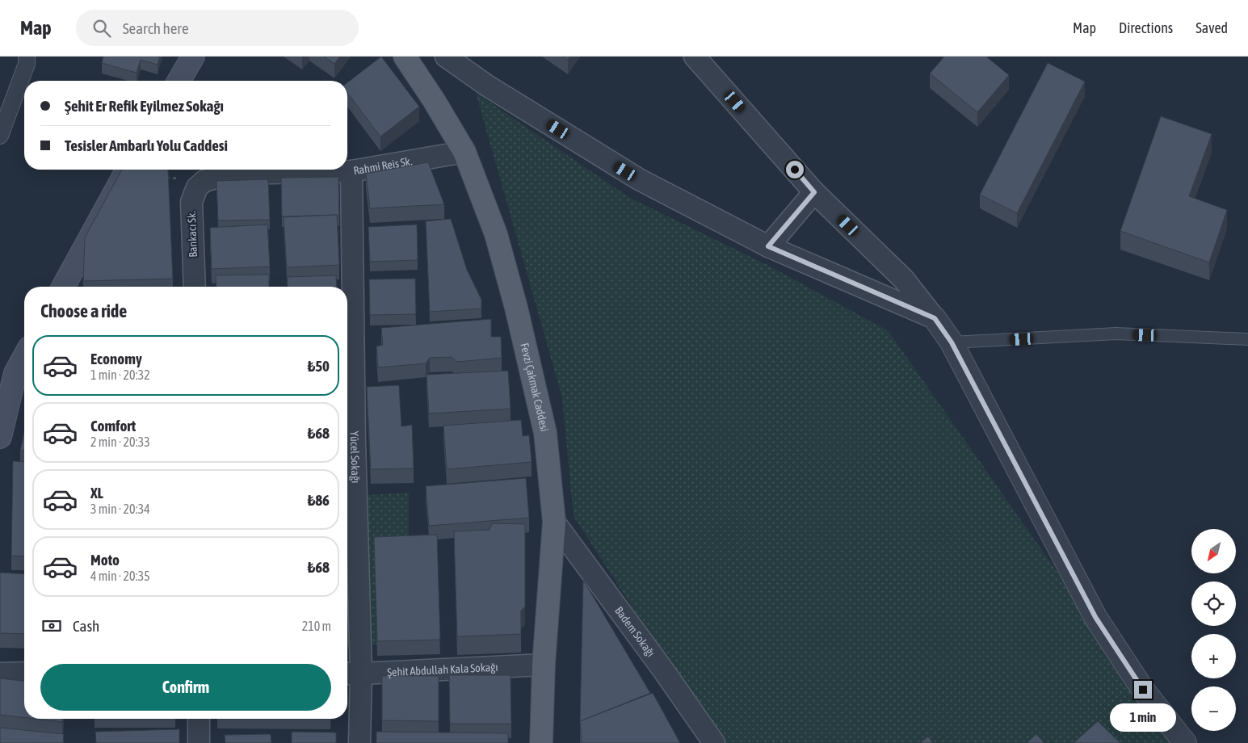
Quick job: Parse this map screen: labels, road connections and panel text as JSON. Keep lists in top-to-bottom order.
{
  "streets": {
    "main road": ["Fevzi Çakmak Caddesi"],
    "street": [
      "Rahmi Reis Sk.",
      "Bankacı Sk.",
      "Yücel Sokağı",
      "Badem Sokağı",
      "Şehit Abdullah Kala Sokağı"
    ]
  },
  "crossings": [
    ["Rahmi Reis Sk.", "Bankacı Sk."],
    ["Rahmi Reis Sk.", "Fevzi Çakmak Caddesi"],
    ["Rahmi Reis Sk.", "Yücel Sokağı"],
    ["Fevzi Çakmak Caddesi", "Badem Sokağı"],
    ["Fevzi Çakmak Caddesi", "Şehit Abdullah Kala Sokağı"],
    ["Yücel Sokağı", "Şehit Abdullah Kala Sokağı"]
  ],
  "north": "bottom left",
  "page": {
    "header": "Map",
    "search": "Search here",
    "nav": ["Map", "Directions", "Saved"],
    "banner": ["Şehit Er Refik Eyilmez Sokağı", "Tesisler Ambarlı Yolu Caddesi"],
    "heading": "Choose a ride",
    "list": [
      {
        "name": "Economy",
        "note": "1 min · 20:32",
        "value": "₺50"
      },
      {
        "name": "Comfort",
        "note": "2 min · 20:33",
        "value": "₺68"
      },
      {
        "name": "XL",
        "note": "3 min · 20:34",
        "value": "₺86"
      },
      {
        "name": "Moto",
        "note": "4 min · 20:35",
        "value": "₺68"
      }
    ],
    "map_buttons": ["+", "−"],
    "pay": ["Cash", "210 m"],
    "buttons": "Confirm",
    "bubble": "1 min"
  }
}
